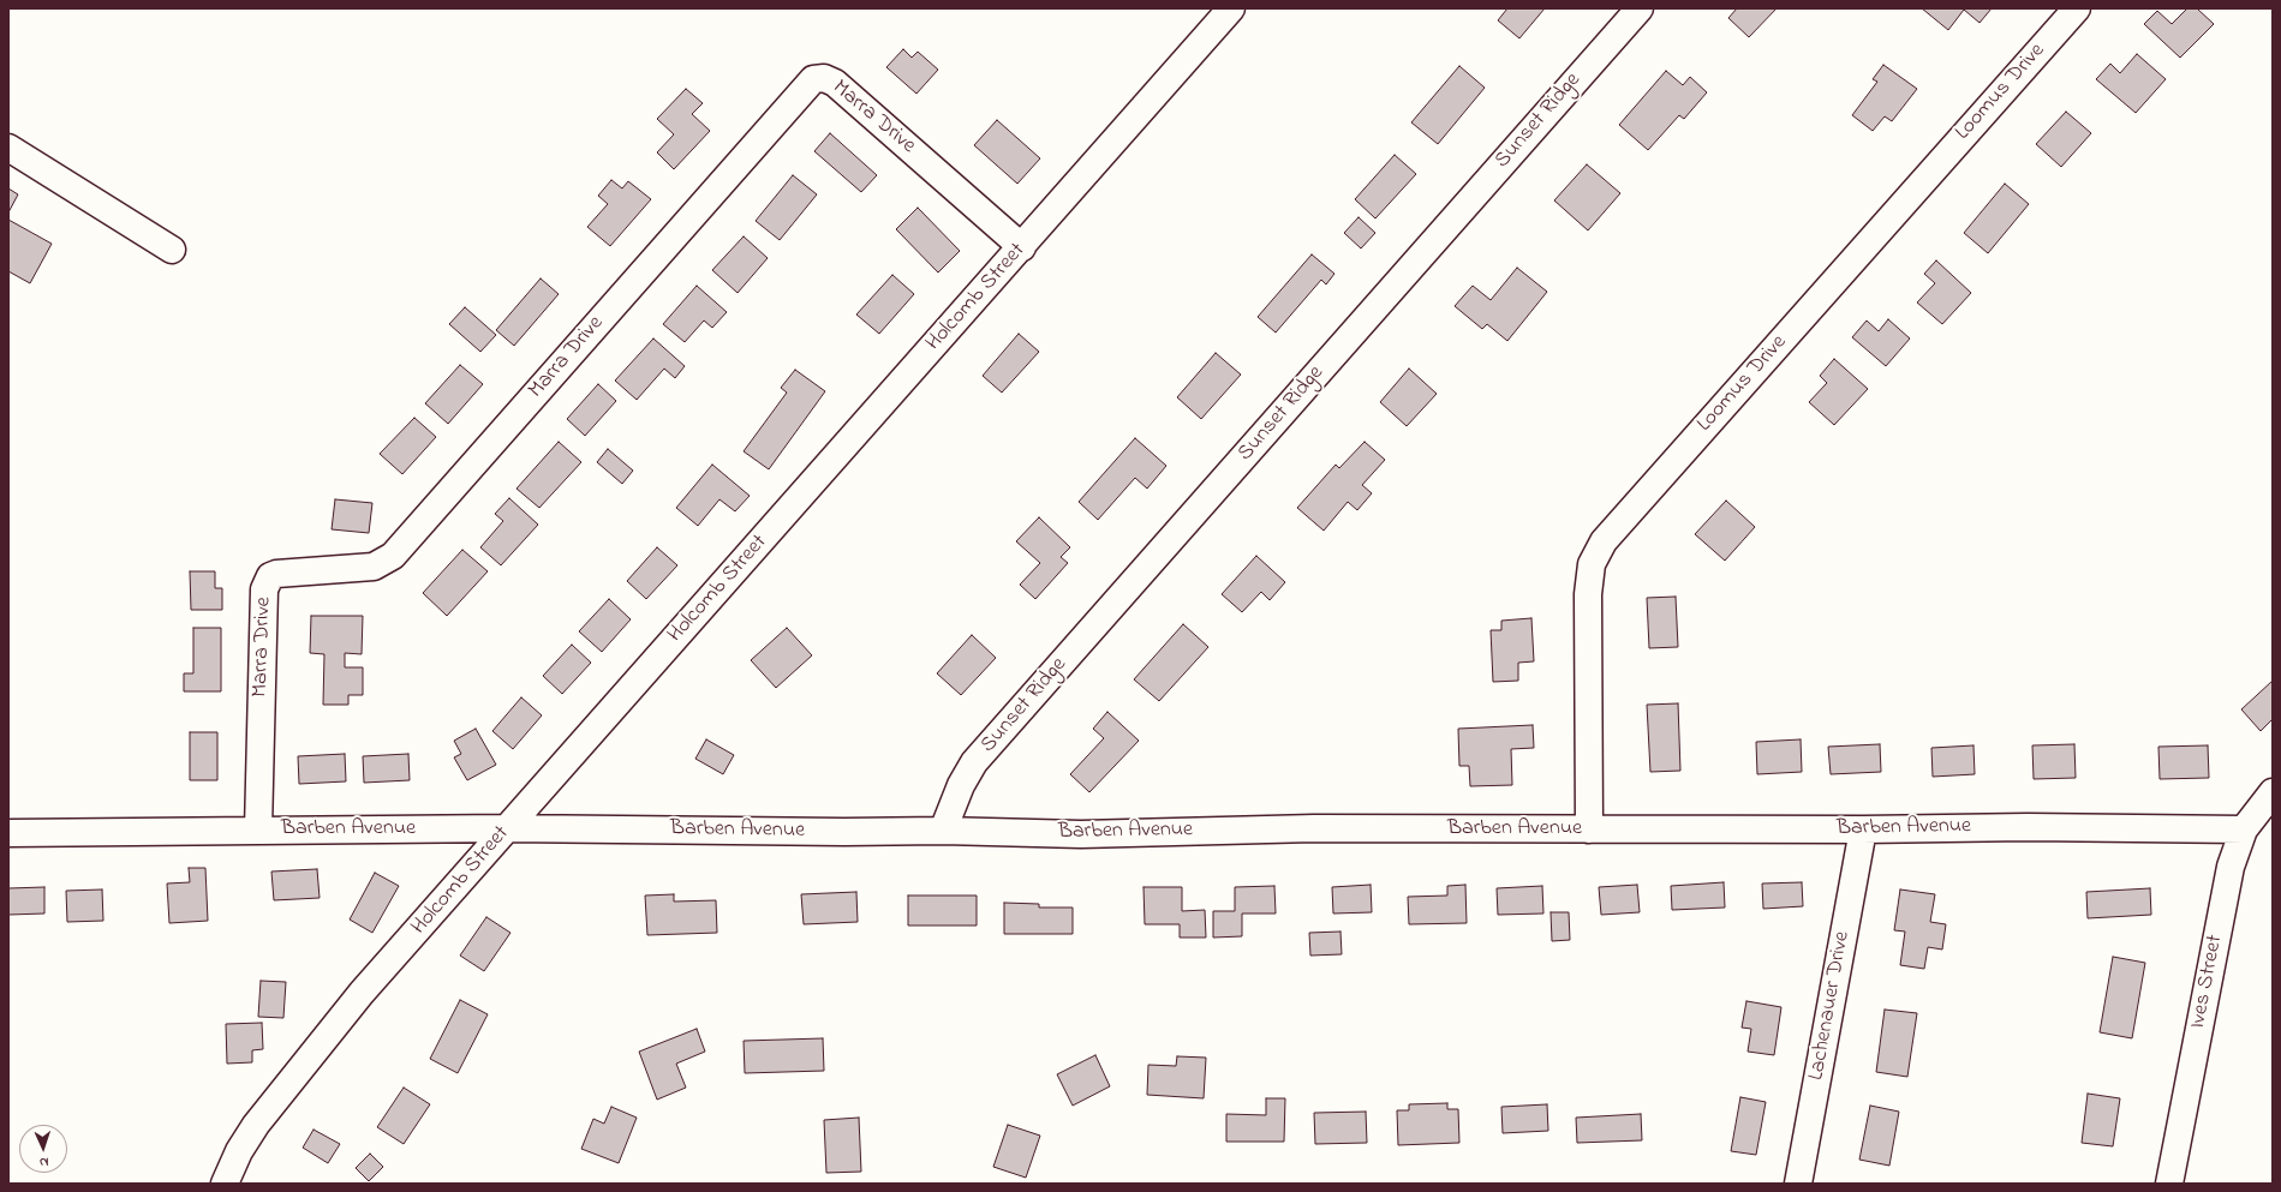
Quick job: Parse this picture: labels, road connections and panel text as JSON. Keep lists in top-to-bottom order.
{
  "streets": {
    "street": [
      "Loomus Drive",
      "Marra Drive",
      "Sunset Ridge",
      "Holcomb Street",
      "Barben Avenue",
      "Ives Street",
      "Lachenauer Drive"
    ]
  },
  "crossings": [
    ["Loomus Drive", "Barben Avenue"],
    ["Marra Drive", "Holcomb Street"],
    ["Marra Drive", "Barben Avenue"],
    ["Sunset Ridge", "Barben Avenue"],
    ["Holcomb Street", "Barben Avenue"],
    ["Barben Avenue", "Ives Street"],
    ["Barben Avenue", "Lachenauer Drive"]
  ],
  "north": "bottom"
}
